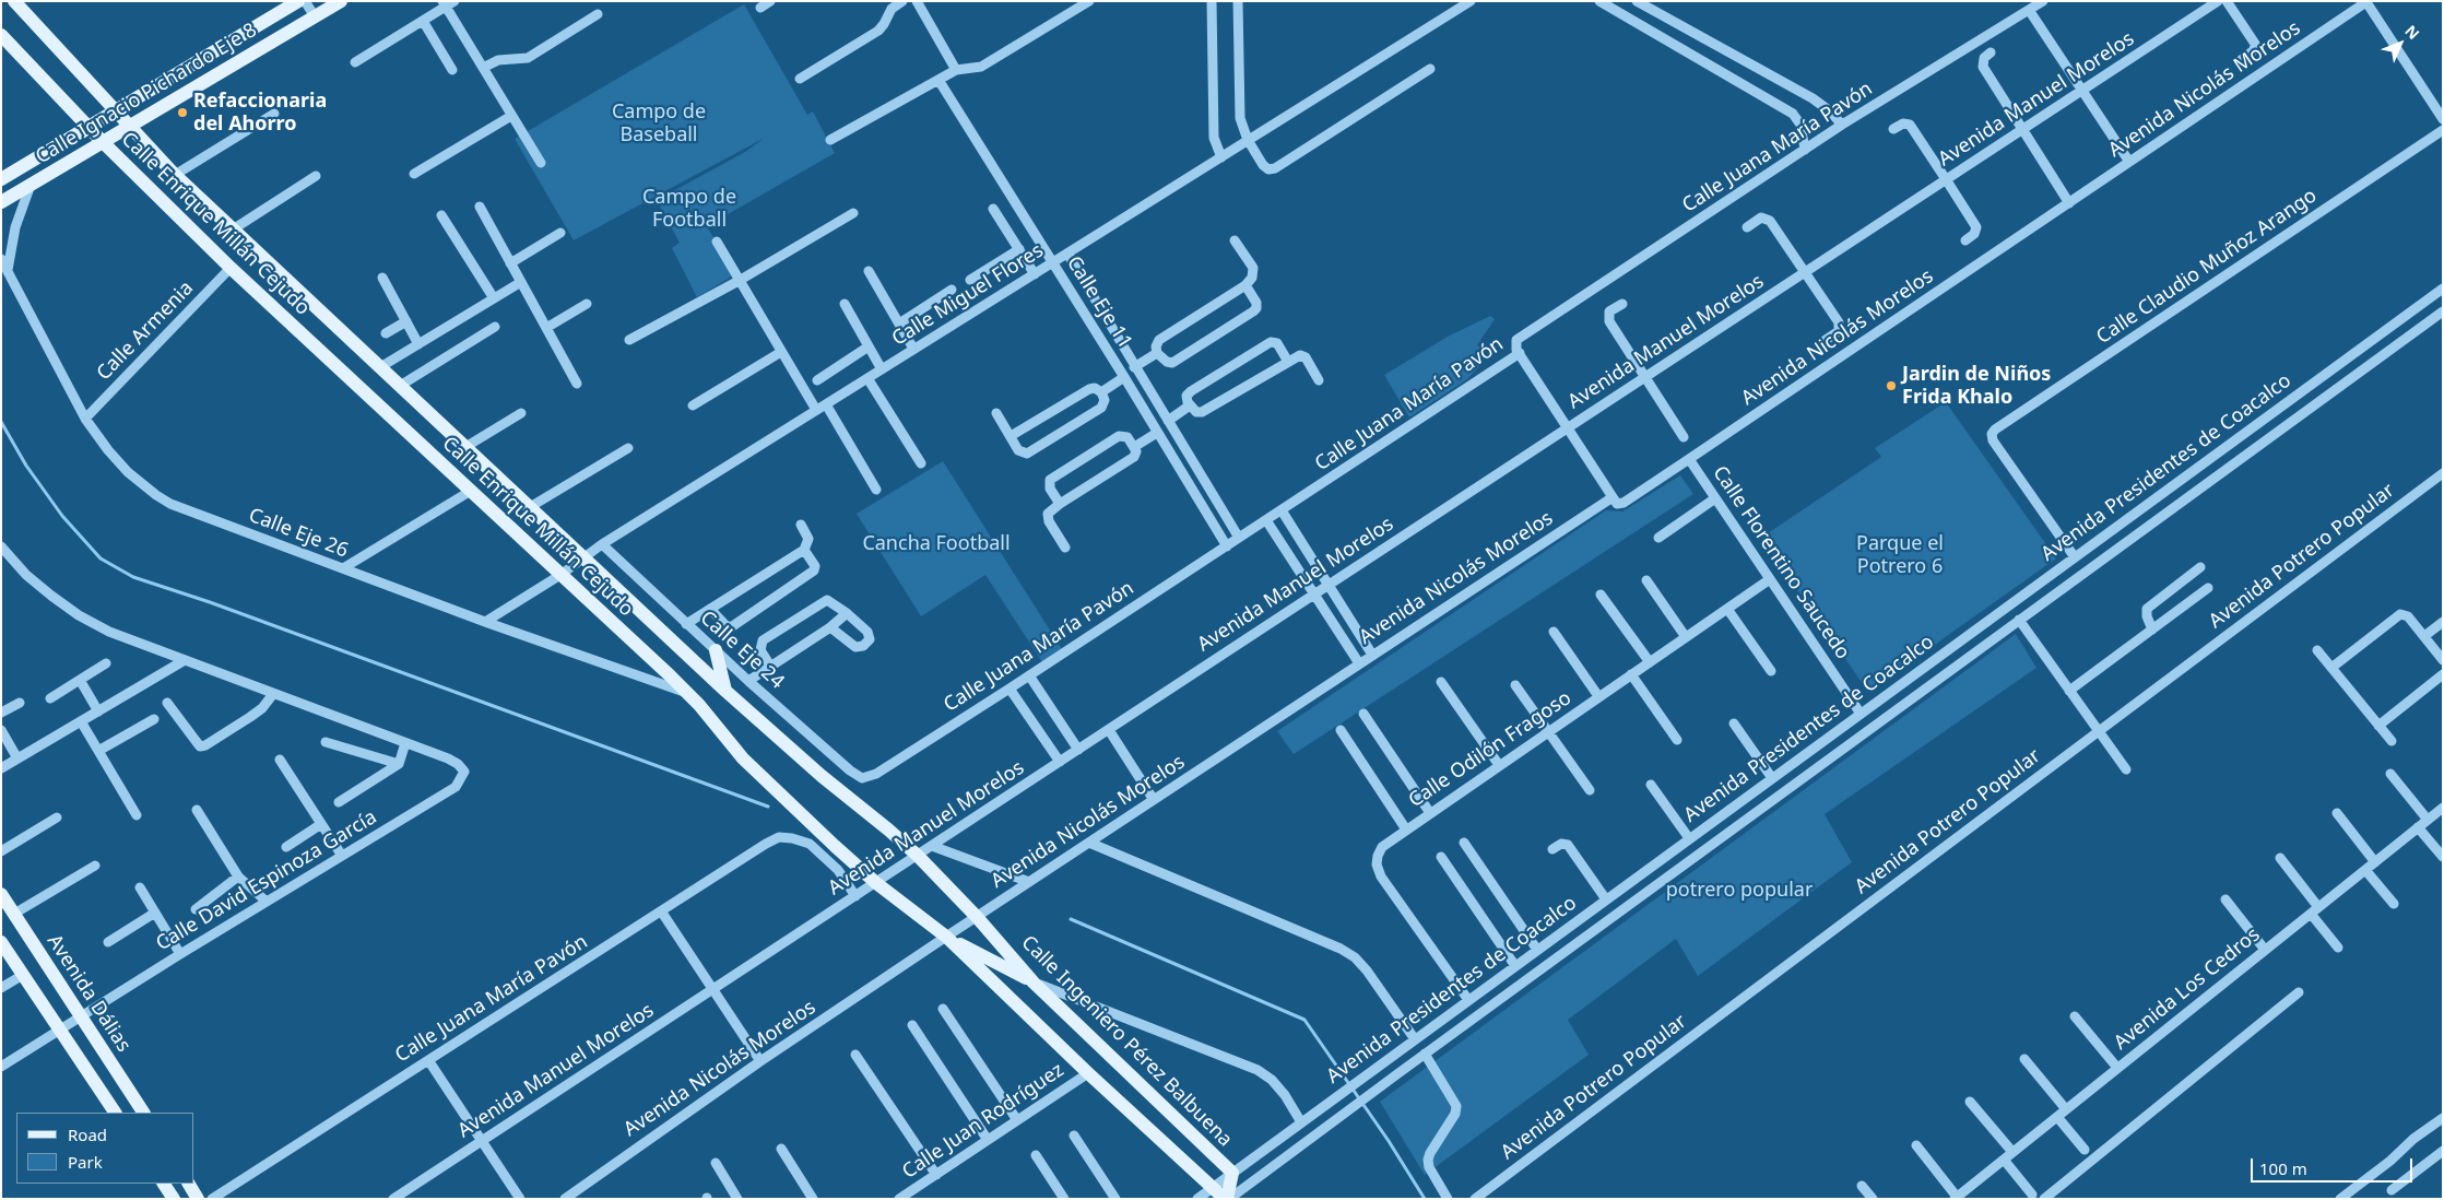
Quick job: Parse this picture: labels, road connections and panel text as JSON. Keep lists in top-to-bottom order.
{
  "streets": {
    "main road": [
      "Calle Ignacio Pichardo Eje 8",
      "Calle Enrique Millán Cejudo",
      "Avenida Dálias",
      "Calle Ingeniero Pérez Balbuena"
    ],
    "street": [
      "Avenida Nicolás Morelos",
      "Avenida Manuel Morelos",
      "Calle Juana María Pavón",
      "Calle Claudio Muñoz Arango",
      "Calle Miguel Flores",
      "Calle Eje 11",
      "Calle Armenia",
      "Avenida Presidentes de Coacalco",
      "Calle Eje 26",
      "Avenida Potrero Popular",
      "Calle Florentino Saucedo",
      "Calle Eje 24",
      "Calle Odilón Fragoso",
      "Calle David Espinoza García",
      "Avenida Los Cedros",
      "Calle Juan Rodríguez"
    ]
  },
  "crossings": [
    ["Avenida Nicolás Morelos", "Calle Enrique Millán Cejudo"],
    ["Avenida Nicolás Morelos", "Calle Florentino Saucedo"],
    ["Avenida Nicolás Morelos", "Calle Ingeniero Pérez Balbuena"],
    ["Calle Ignacio Pichardo Eje 8", "Calle Enrique Millán Cejudo"],
    ["Avenida Manuel Morelos", "Calle Juana María Pavón"],
    ["Avenida Manuel Morelos", "Calle Enrique Millán Cejudo"],
    ["Calle Juana María Pavón", "Calle Eje 11"],
    ["Calle Juana María Pavón", "Calle Eje 24"],
    ["Calle Enrique Millán Cejudo", "Calle Miguel Flores"],
    ["Calle Enrique Millán Cejudo", "Calle Armenia"],
    ["Calle Enrique Millán Cejudo", "Calle Eje 26"],
    ["Calle Enrique Millán Cejudo", "Calle Ingeniero Pérez Balbuena"],
    ["Calle Claudio Muñoz Arango", "Avenida Presidentes de Coacalco"],
    ["Calle Miguel Flores", "Calle Eje 11"],
    ["Calle Miguel Flores", "Calle Eje 26"],
    ["Calle Miguel Flores", "Calle Eje 24"],
    ["Calle Armenia", "Calle Eje 26"],
    ["Avenida Presidentes de Coacalco", "Calle Florentino Saucedo"],
    ["Avenida Presidentes de Coacalco", "Calle Odilón Fragoso"],
    ["Avenida Presidentes de Coacalco", "Calle Ingeniero Pérez Balbuena"],
    ["Calle Florentino Saucedo", "Calle Odilón Fragoso"],
    ["Calle David Espinoza García", "Avenida Dálias"]
  ],
  "parks": [
    "Campo de Baseball",
    "Campo de Football",
    "Cancha Football",
    "Parque el Potrero 6",
    "potrero popular"
  ],
  "places": ["Refaccionaria del Ahorro", "Jardin de Niños Frida Khalo"],
  "legend": ["Road", "Park"],
  "scale_bar": "100 m",
  "north": "top right"
}
